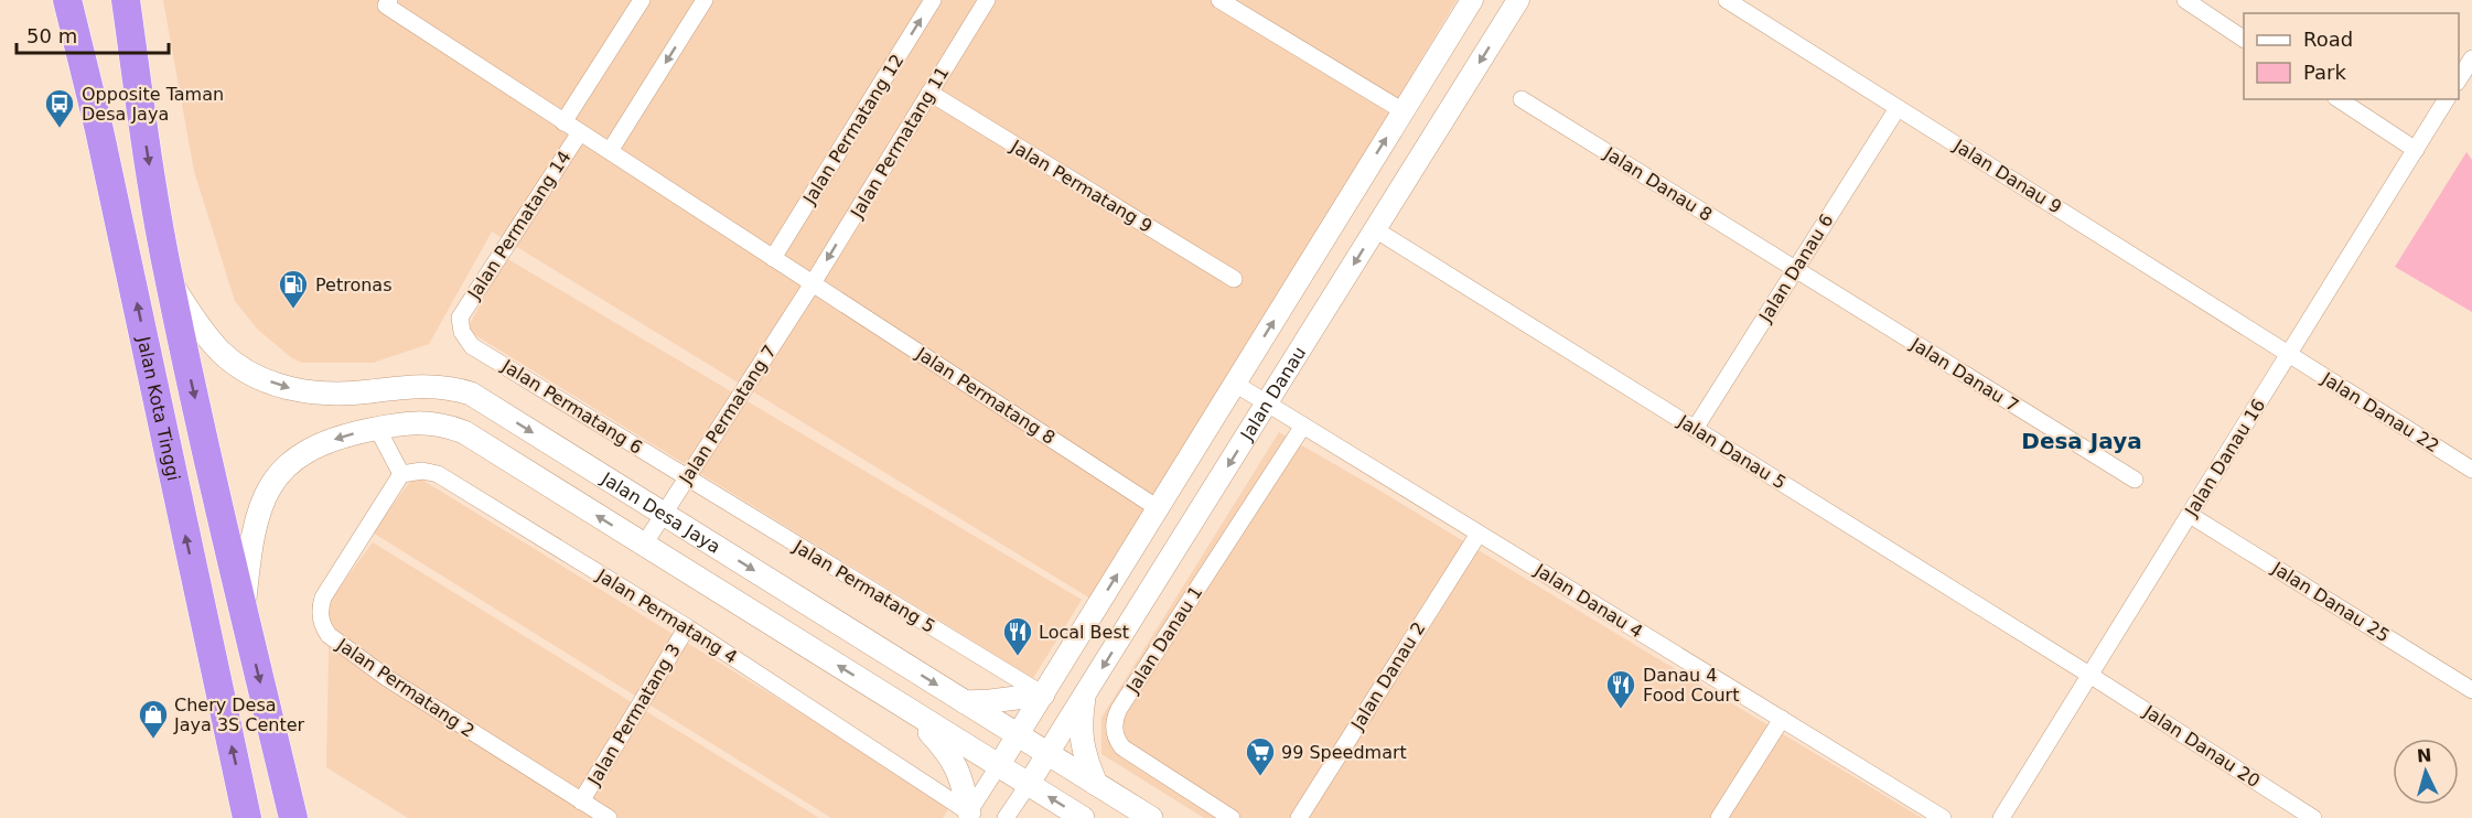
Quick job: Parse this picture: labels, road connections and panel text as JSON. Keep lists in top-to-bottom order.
{
  "streets": {
    "highway": ["Jalan Kota Tinggi"],
    "main road": ["Jalan Desa Jaya"],
    "street": [
      "Jalan Permatang 12",
      "Jalan Permatang 11",
      "Jalan Danau 9",
      "Jalan Danau 8",
      "Jalan Permatang 9",
      "Jalan Permatang 14",
      "Jalan Danau 6",
      "Jalan Danau 7",
      "Jalan Danau",
      "Jalan Permatang 8",
      "Jalan Permatang 6",
      "Jalan Danau 22",
      "Jalan Permatang 7",
      "Jalan Danau 5",
      "Jalan Danau 16",
      "Jalan Permatang 5",
      "Jalan Danau 4",
      "Jalan Danau 25",
      "Jalan Permatang 4",
      "Jalan Danau 1",
      "Jalan Danau 2",
      "Jalan Permatang 2",
      "Jalan Permatang 3",
      "Jalan Danau 20"
    ]
  },
  "crossings": [
    ["Jalan Permatang 12", "Jalan Permatang 8"],
    ["Jalan Permatang 11", "Jalan Permatang 9"],
    ["Jalan Permatang 11", "Jalan Permatang 8"],
    ["Jalan Permatang 11", "Jalan Permatang 7"],
    ["Jalan Danau 9", "Jalan Danau 6"],
    ["Jalan Danau 9", "Jalan Danau 22"],
    ["Jalan Danau 9", "Jalan Danau 16"],
    ["Jalan Danau 8", "Jalan Danau 6"],
    ["Jalan Danau 8", "Jalan Danau 7"],
    ["Jalan Permatang 14", "Jalan Permatang 8"],
    ["Jalan Permatang 14", "Jalan Permatang 6"],
    ["Jalan Danau 6", "Jalan Danau 7"],
    ["Jalan Danau 6", "Jalan Danau 5"],
    ["Jalan Danau", "Jalan Permatang 8"],
    ["Jalan Danau", "Jalan Danau 5"],
    ["Jalan Danau", "Jalan Desa Jaya"],
    ["Jalan Danau", "Jalan Permatang 5"],
    ["Jalan Danau", "Jalan Danau 4"],
    ["Jalan Permatang 8", "Jalan Permatang 7"],
    ["Jalan Permatang 6", "Jalan Permatang 7"],
    ["Jalan Permatang 6", "Jalan Permatang 5"],
    ["Jalan Kota Tinggi", "Jalan Desa Jaya"],
    ["Jalan Danau 22", "Jalan Danau 16"],
    ["Jalan Permatang 7", "Jalan Desa Jaya"],
    ["Jalan Permatang 7", "Jalan Permatang 5"],
    ["Jalan Danau 5", "Jalan Danau 16"],
    ["Jalan Danau 5", "Jalan Danau 20"],
    ["Jalan Danau 16", "Jalan Danau 25"],
    ["Jalan Danau 16", "Jalan Danau 20"],
    ["Jalan Danau 4", "Jalan Danau 1"],
    ["Jalan Danau 4", "Jalan Danau 2"],
    ["Jalan Permatang 4", "Jalan Permatang 2"],
    ["Jalan Permatang 4", "Jalan Permatang 3"],
    ["Jalan Permatang 2", "Jalan Permatang 3"]
  ],
  "one_way": ["Jalan Permatang 12", "Jalan Permatang 11"],
  "districts": ["Desa Jaya"],
  "places": {
    "bus stop": ["Opposite Taman Desa Jaya"],
    "fuel station": ["Petronas"],
    "restaurant": ["Local Best", "Danau 4 Food Court"],
    "shop": ["Chery Desa Jaya 3S Center"],
    "supermarket": ["99 Speedmart"]
  },
  "legend": ["Road", "Park"],
  "scale_bar": "50 m",
  "north": "top"
}
